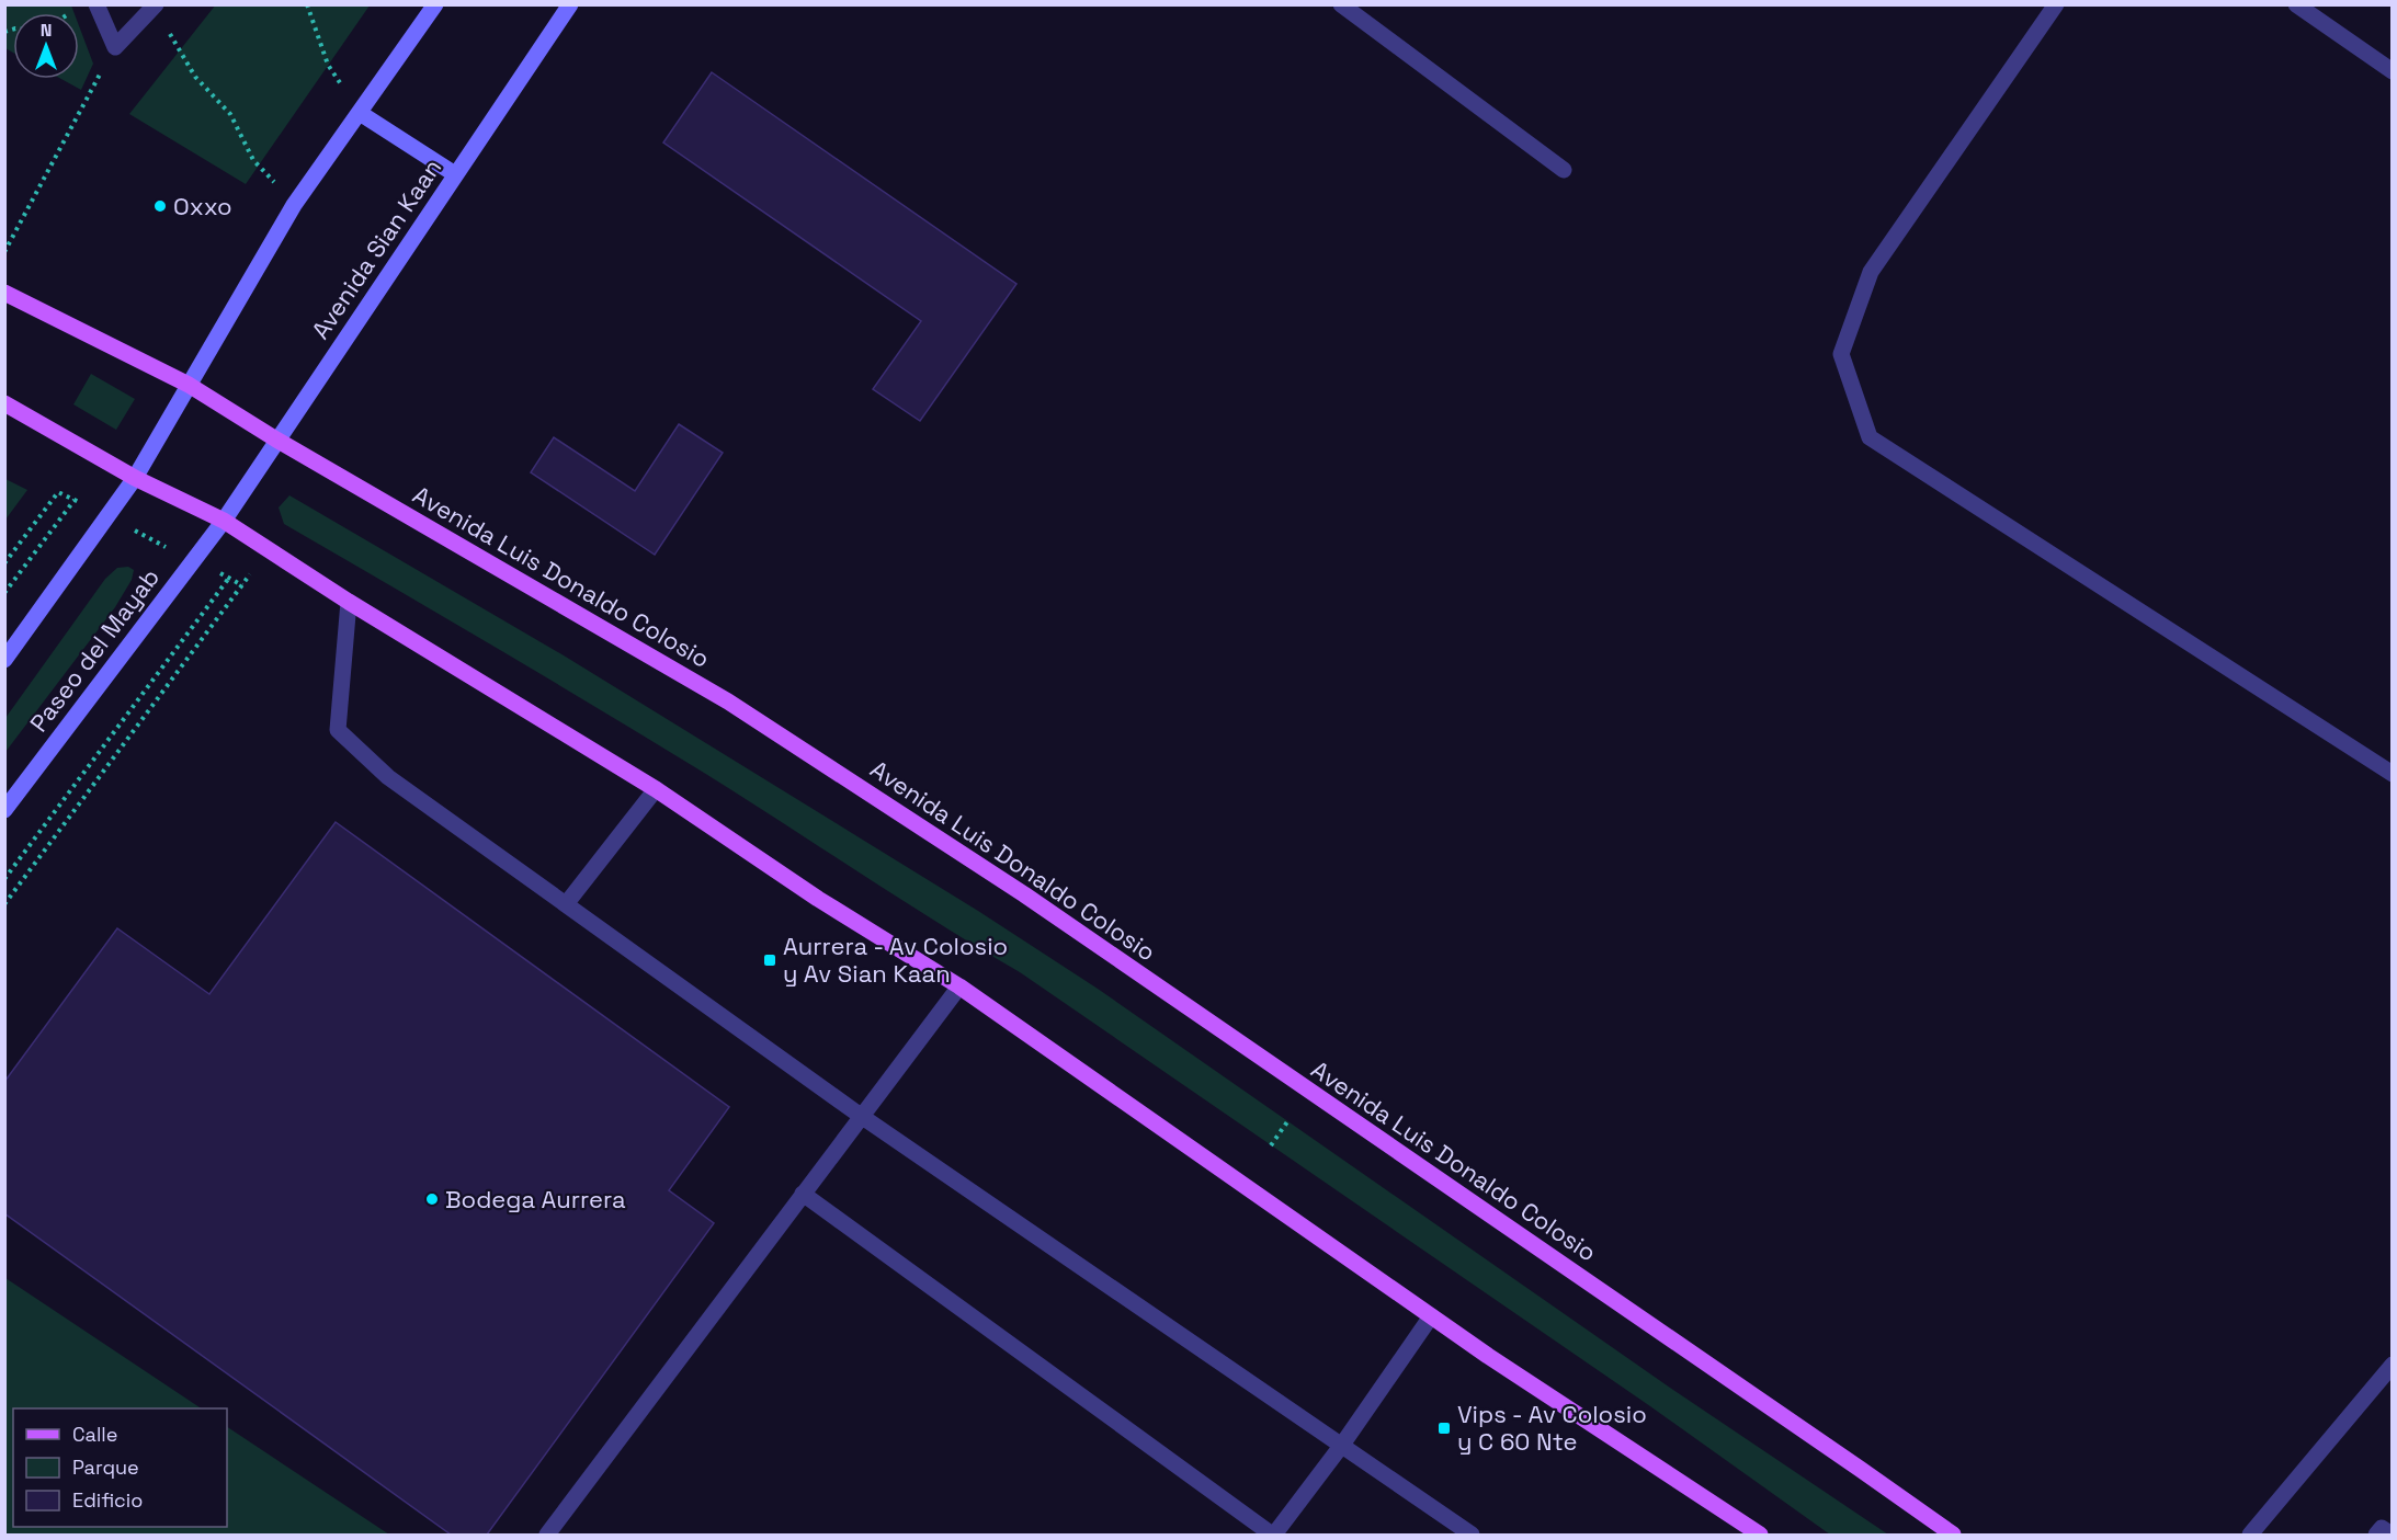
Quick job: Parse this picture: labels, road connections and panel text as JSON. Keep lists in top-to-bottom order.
{
  "streets": {
    "main road": ["Avenida Sian Kaan", "Avenida Luis Donaldo Colosio", "Paseo del Mayab"]
  },
  "crossings": [
    ["Avenida Sian Kaan", "Avenida Luis Donaldo Colosio"],
    ["Avenida Sian Kaan", "Paseo del Mayab"]
  ],
  "places": {
    "other": ["Oxxo", "Bodega Aurrera"],
    "transit": ["Aurrera - Av Colosio y Av Sian Kaan", "Vips - Av Colosio y C 60 Nte"]
  },
  "legend": ["Calle", "Parque", "Edificio"],
  "north": "top"
}
